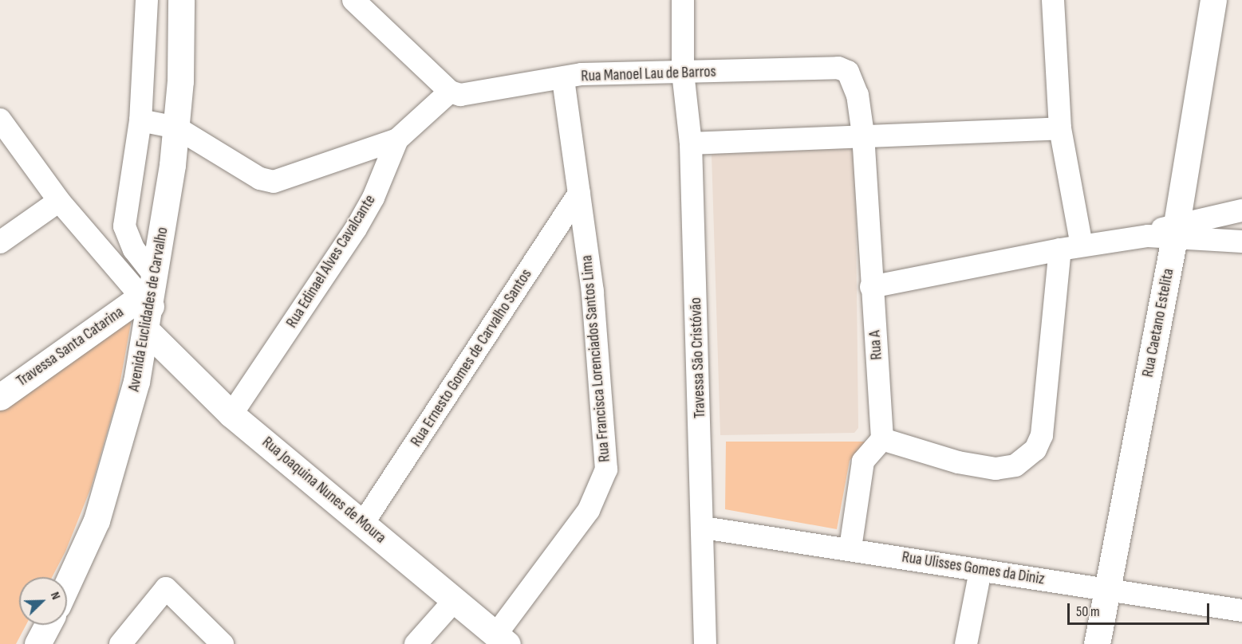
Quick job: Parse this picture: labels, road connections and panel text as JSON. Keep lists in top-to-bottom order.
{
  "streets": {
    "main road": [
      "Avenida Euclidades de Carvalho",
      "Rua Caetano Estelita",
      "Travessa Santa Catarina",
      "Rua Joaquina Nunes de Moura"
    ],
    "street": [
      "Rua Manoel Lau de Barros",
      "Rua Edinael Alves Cavalcante",
      "Rua A",
      "Rua Ernesto Gomes de Carvalho Santos",
      "Travessa São Cristóvão",
      "Rua Francisca Lorenciados Santos Lima",
      "Rua Ulisses Gomes da Diniz"
    ]
  },
  "crossings": [
    ["Rua Manoel Lau de Barros", "Rua Edinael Alves Cavalcante"],
    ["Rua Manoel Lau de Barros", "Rua A"],
    ["Rua Manoel Lau de Barros", "Travessa São Cristóvão"],
    ["Rua Manoel Lau de Barros", "Rua Francisca Lorenciados Santos Lima"],
    ["Rua Edinael Alves Cavalcante", "Rua Joaquina Nunes de Moura"],
    ["Avenida Euclidades de Carvalho", "Travessa Santa Catarina"],
    ["Avenida Euclidades de Carvalho", "Rua Joaquina Nunes de Moura"],
    ["Rua Caetano Estelita", "Rua Ulisses Gomes da Diniz"],
    ["Travessa Santa Catarina", "Rua Joaquina Nunes de Moura"],
    ["Rua Ernesto Gomes de Carvalho Santos", "Rua Francisca Lorenciados Santos Lima"],
    ["Rua Ernesto Gomes de Carvalho Santos", "Rua Joaquina Nunes de Moura"],
    ["Travessa São Cristóvão", "Rua Ulisses Gomes da Diniz"],
    ["Rua Francisca Lorenciados Santos Lima", "Rua Joaquina Nunes de Moura"]
  ],
  "scale_bar": "50 m",
  "north": "top right"
}
